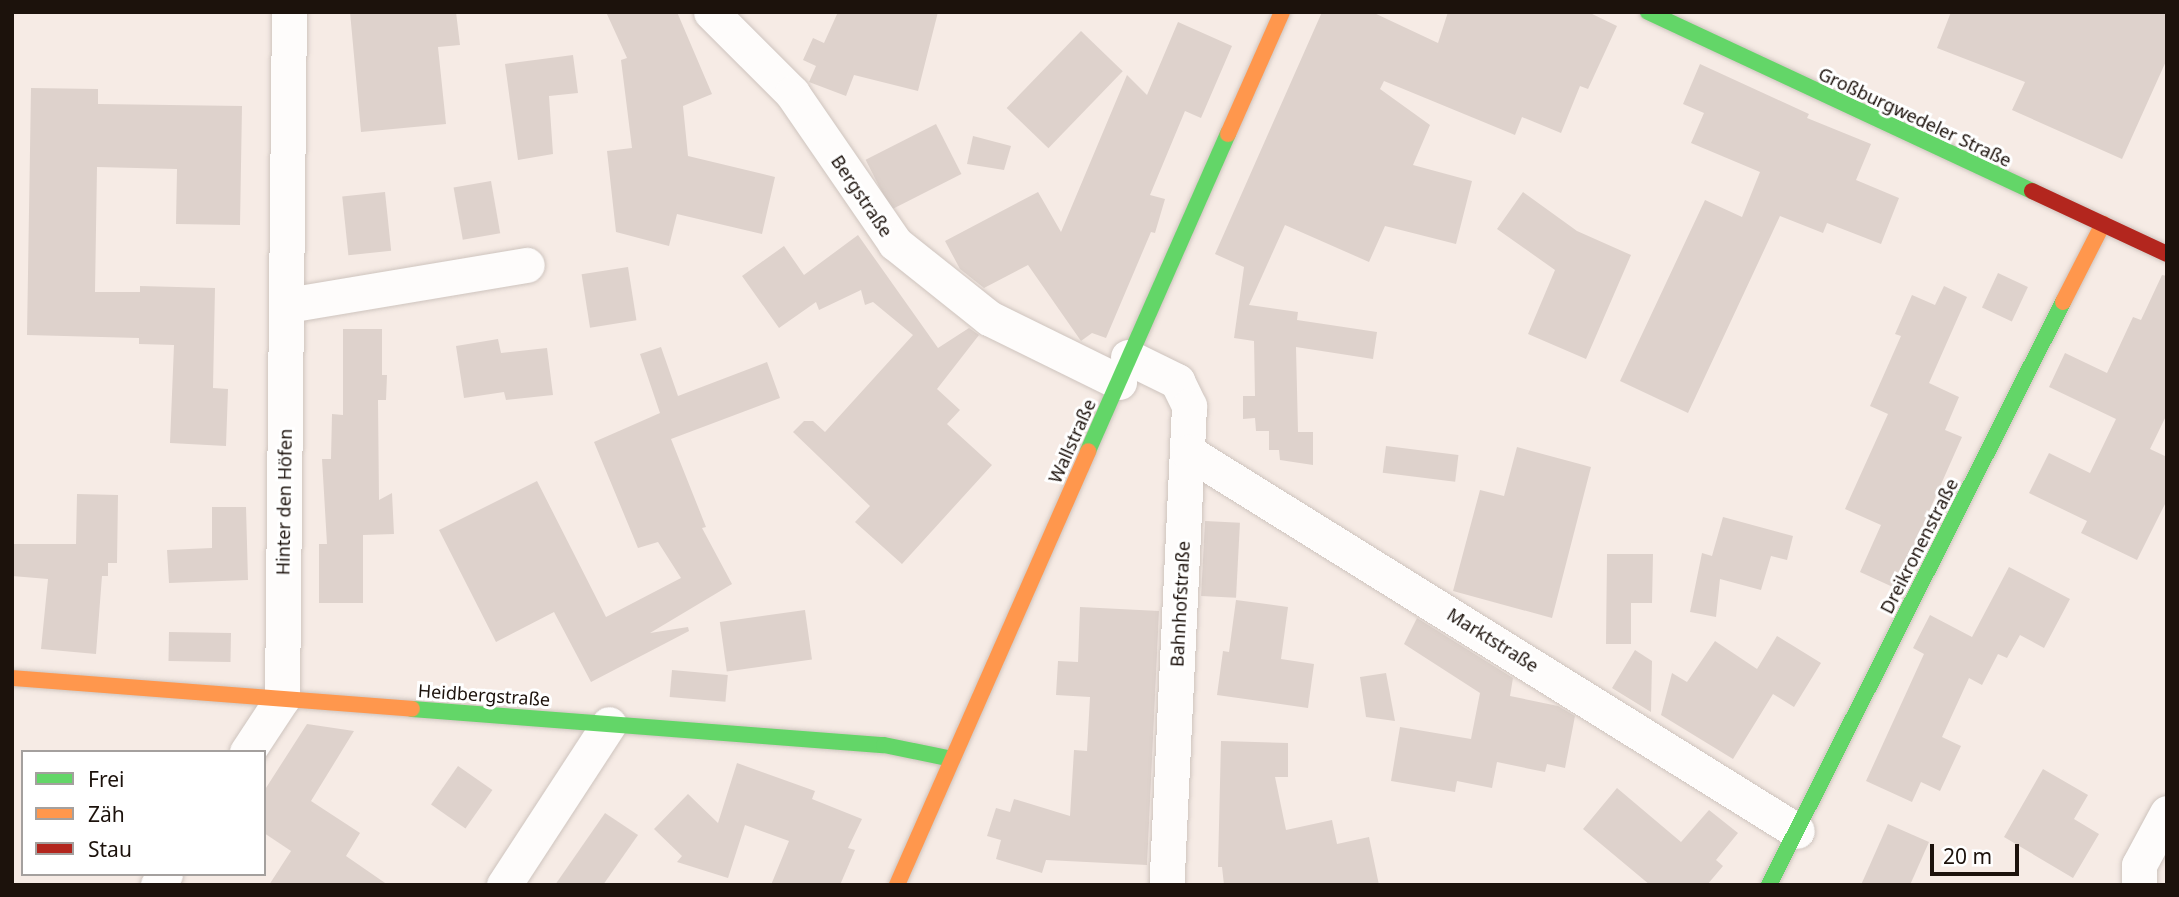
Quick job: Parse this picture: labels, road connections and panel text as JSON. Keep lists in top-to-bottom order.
{
  "streets": {
    "street": [
      "Großburgwedeler Straße",
      "Bergstraße",
      "Wallstraße",
      "Hinter den Höfen",
      "Dreikronenstraße",
      "Bahnhofstraße",
      "Marktstraße",
      "Heidbergstraße"
    ]
  },
  "crossings": [
    ["Großburgwedeler Straße", "Dreikronenstraße"],
    ["Bergstraße", "Wallstraße"],
    ["Bergstraße", "Bahnhofstraße"],
    ["Wallstraße", "Bahnhofstraße"],
    ["Wallstraße", "Heidbergstraße"],
    ["Hinter den Höfen", "Heidbergstraße"],
    ["Dreikronenstraße", "Marktstraße"],
    ["Bahnhofstraße", "Marktstraße"]
  ],
  "legend": ["Frei", "Zäh", "Stau"],
  "scale_bar": "20 m"
}
